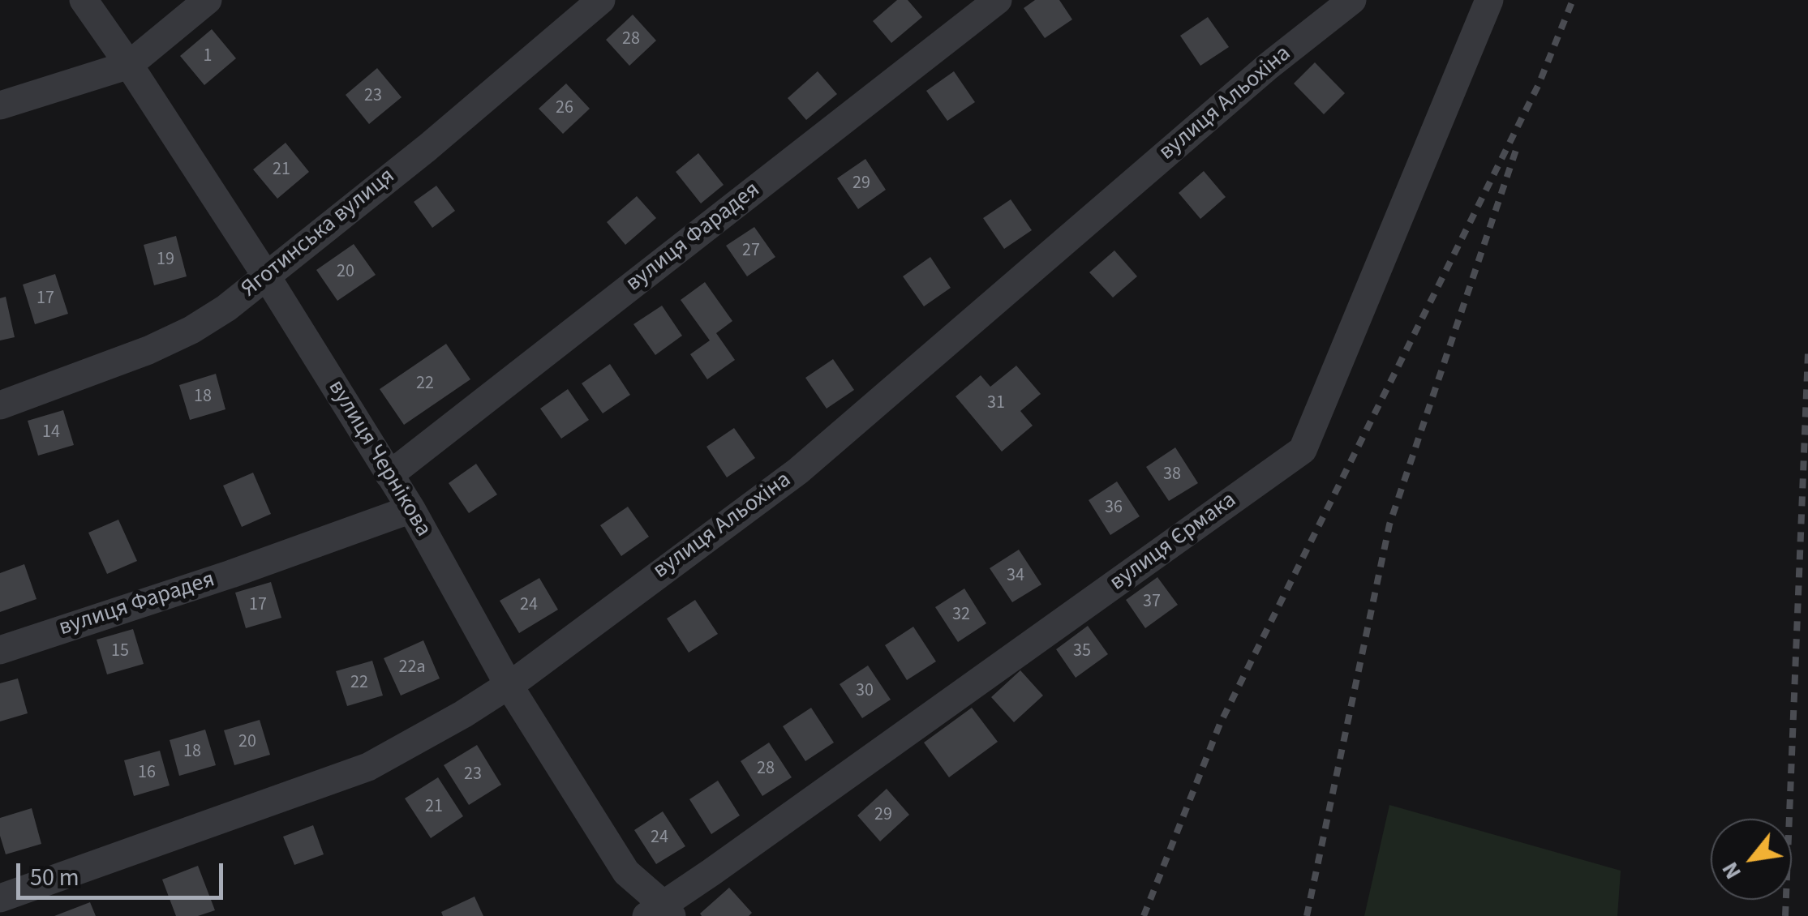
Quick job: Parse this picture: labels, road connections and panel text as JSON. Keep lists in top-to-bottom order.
{
  "streets": {
    "street": [
      "вулиця Альохіна",
      "Яготинська вулиця",
      "вулиця Фарадея",
      "вулиця Чернікова",
      "вулиця Єрмака"
    ]
  },
  "crossings": [
    ["вулиця Альохіна", "вулиця Чернікова"],
    ["Яготинська вулиця", "вулиця Чернікова"],
    ["вулиця Фарадея", "вулиця Чернікова"],
    ["вулиця Чернікова", "вулиця Єрмака"]
  ],
  "house_numbers": [
    "28",
    "1",
    "23",
    "26",
    "21",
    "29",
    "27",
    "19",
    "20",
    "17",
    "22",
    "18",
    "31",
    "14",
    "38",
    "36",
    "34",
    "37",
    "17",
    "24",
    "32",
    "15",
    "35",
    "22а",
    "22",
    "30",
    "20",
    "18",
    "28",
    "16",
    "23",
    "21",
    "29",
    "24"
  ],
  "scale_bar": "50 m",
  "north": "bottom left"
}
